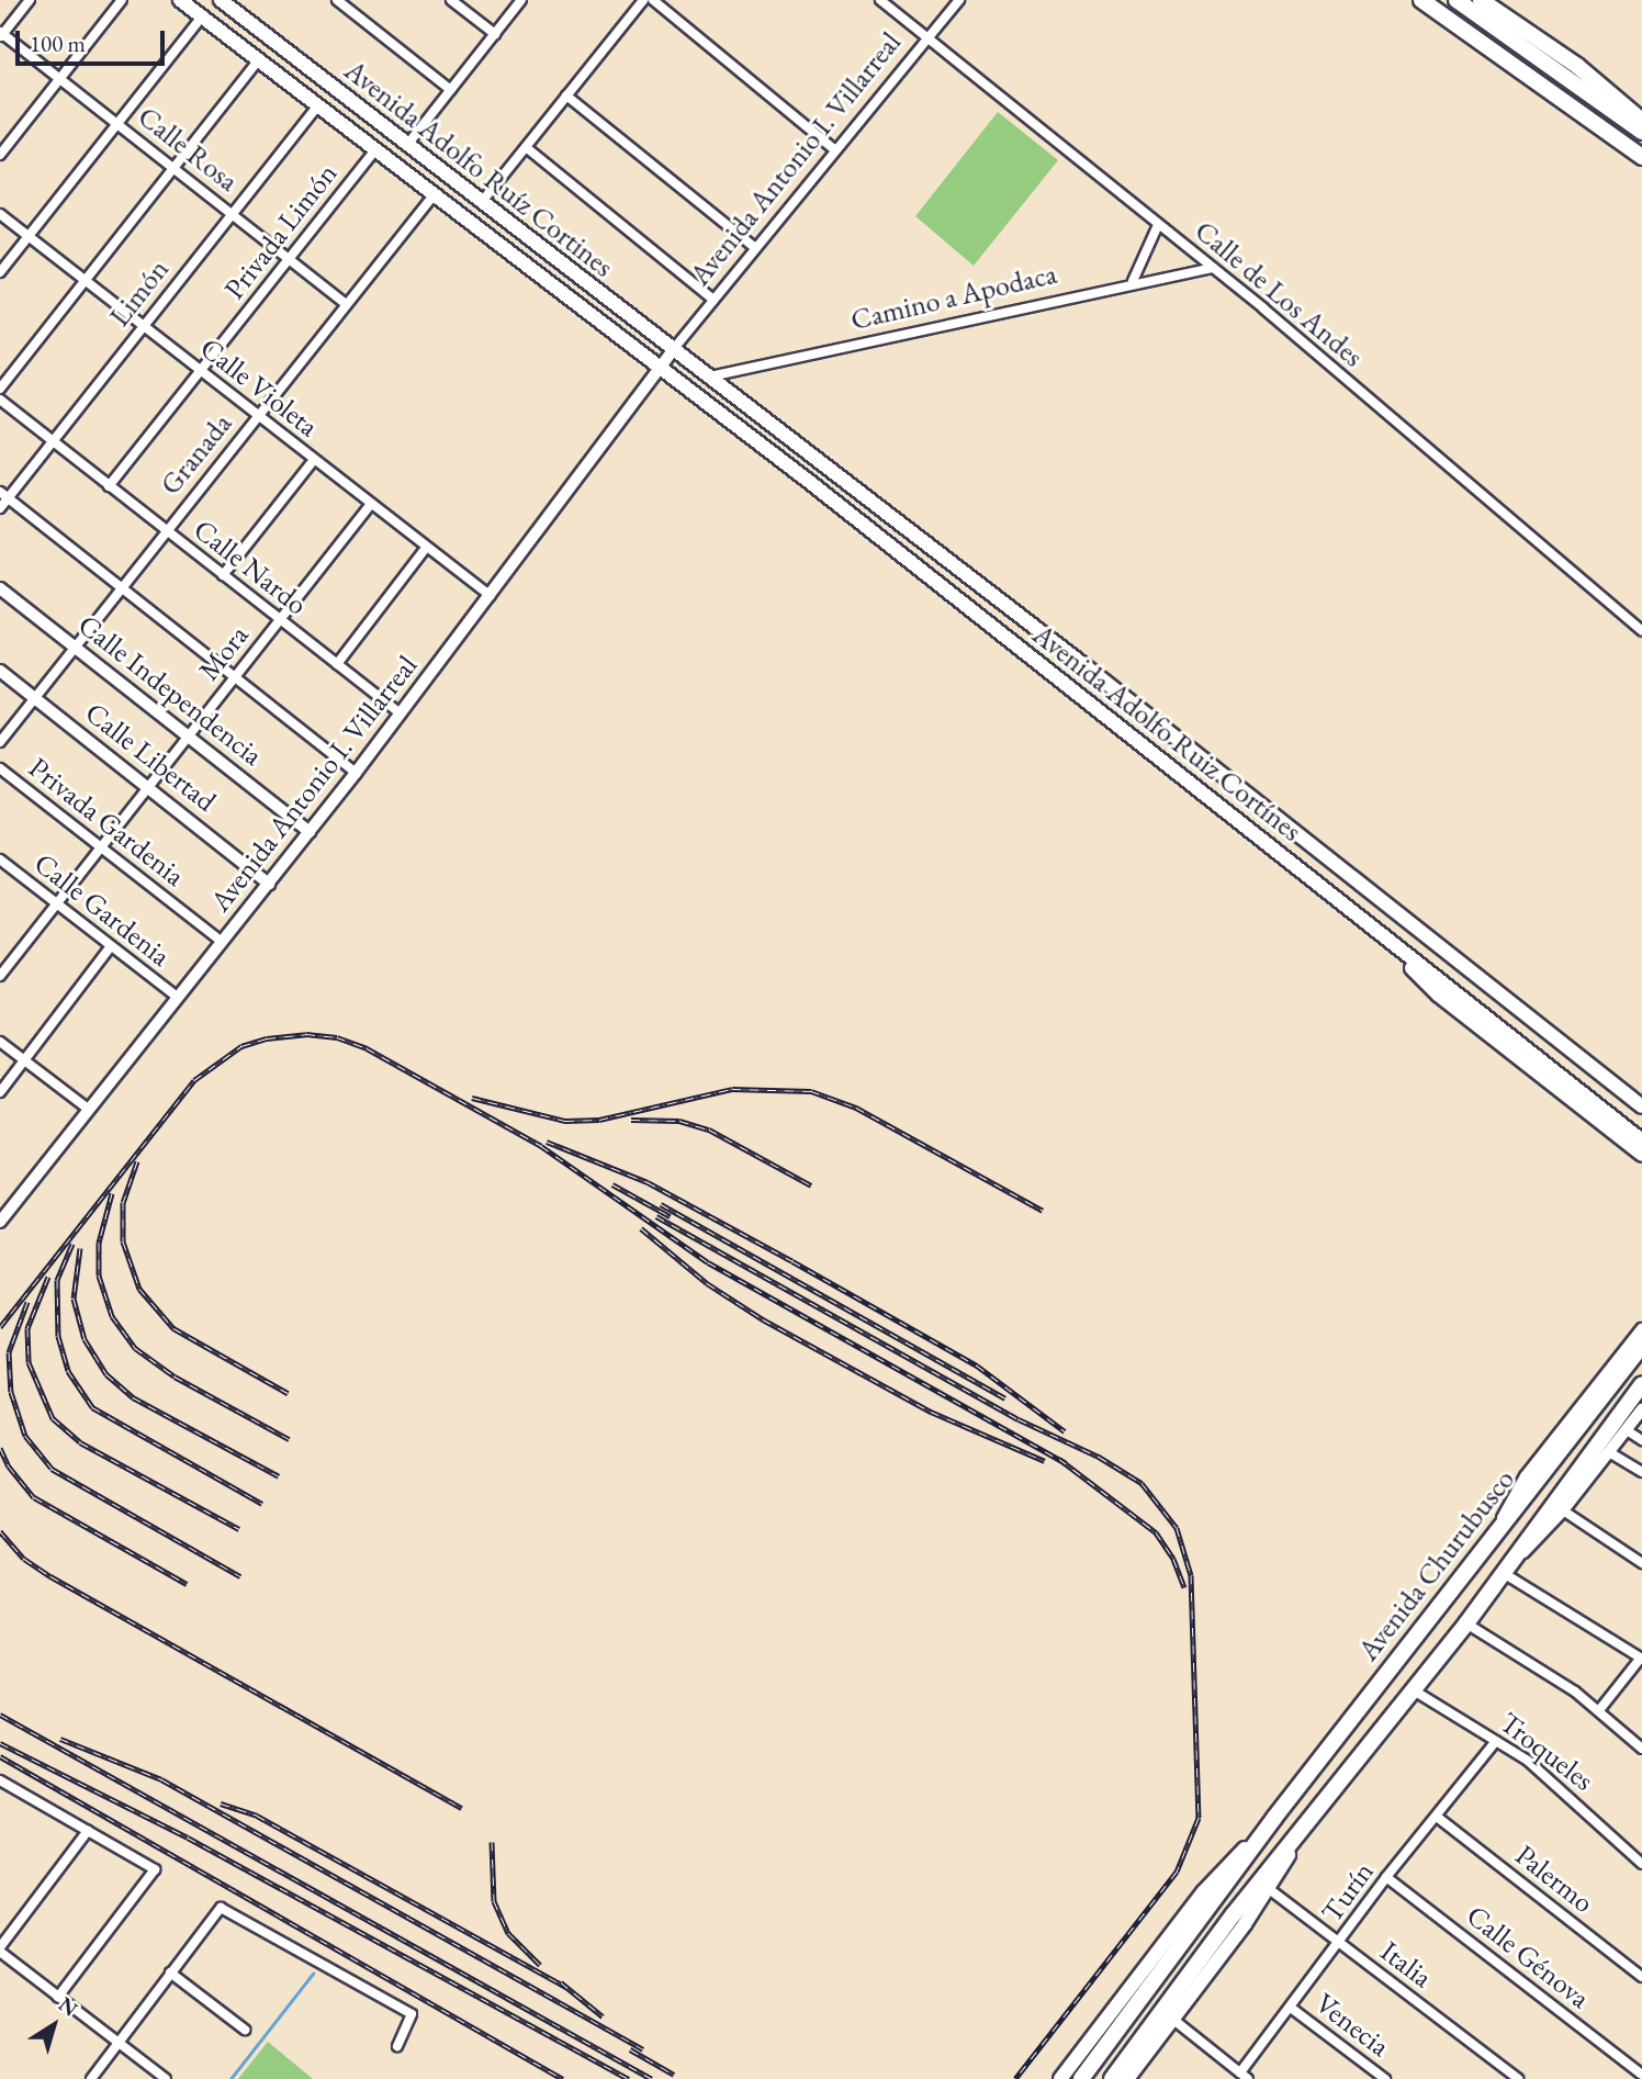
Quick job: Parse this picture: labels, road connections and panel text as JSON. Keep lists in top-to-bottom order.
{
  "streets": {
    "highway": ["Avenida Churubusco"],
    "main road": ["Avenida Adolfo Ruíz Cortines", "Avenida Adolfo Ruiz Cortínes"],
    "street": [
      "Calle Rosa",
      "Avenida Antonio I. Villarreal",
      "Privada Limón",
      "Limón",
      "Calle de Los Andes",
      "Camino a Apodaca",
      "Calle Violeta",
      "Granada",
      "Calle Nardo",
      "Mora",
      "Calle Independencia",
      "Calle Libertad",
      "Privada Gardenia",
      "Calle Gardenia",
      "Troqueles",
      "Palermo",
      "Turín",
      "Calle Génova",
      "Italia",
      "Venecia"
    ]
  },
  "crossings": [
    ["Calle Rosa", "Privada Limón"],
    ["Calle Rosa", "Limón"],
    ["Calle Rosa", "Granada"],
    ["Avenida Antonio I. Villarreal", "Avenida Adolfo Ruíz Cortines"],
    ["Avenida Antonio I. Villarreal", "Calle de Los Andes"],
    ["Avenida Antonio I. Villarreal", "Calle Violeta"],
    ["Avenida Antonio I. Villarreal", "Calle Nardo"],
    ["Avenida Antonio I. Villarreal", "Calle Independencia"],
    ["Avenida Antonio I. Villarreal", "Avenida Adolfo Ruiz Cortínes"],
    ["Avenida Antonio I. Villarreal", "Calle Libertad"],
    ["Avenida Antonio I. Villarreal", "Privada Gardenia"],
    ["Avenida Antonio I. Villarreal", "Calle Gardenia"],
    ["Avenida Adolfo Ruíz Cortines", "Privada Limón"],
    ["Avenida Adolfo Ruíz Cortines", "Limón"],
    ["Avenida Adolfo Ruíz Cortines", "Camino a Apodaca"],
    ["Avenida Adolfo Ruíz Cortines", "Granada"],
    ["Avenida Adolfo Ruíz Cortines", "Avenida Adolfo Ruiz Cortínes"],
    ["Privada Limón", "Calle Violeta"],
    ["Privada Limón", "Calle Nardo"],
    ["Limón", "Calle Violeta"],
    ["Limón", "Calle Nardo"],
    ["Calle de Los Andes", "Camino a Apodaca"],
    ["Camino a Apodaca", "Avenida Adolfo Ruiz Cortínes"],
    ["Calle Violeta", "Granada"],
    ["Calle Violeta", "Mora"],
    ["Granada", "Calle Nardo"],
    ["Granada", "Calle Independencia"],
    ["Granada", "Calle Libertad"],
    ["Calle Nardo", "Mora"],
    ["Mora", "Calle Independencia"],
    ["Mora", "Calle Libertad"],
    ["Mora", "Privada Gardenia"],
    ["Mora", "Calle Gardenia"],
    ["Avenida Churubusco", "Troqueles"],
    ["Avenida Churubusco", "Italia"],
    ["Troqueles", "Turín"],
    ["Palermo", "Turín"],
    ["Turín", "Calle Génova"],
    ["Turín", "Italia"],
    ["Turín", "Venecia"]
  ],
  "scale_bar": "100 m",
  "north": "top right"
}
